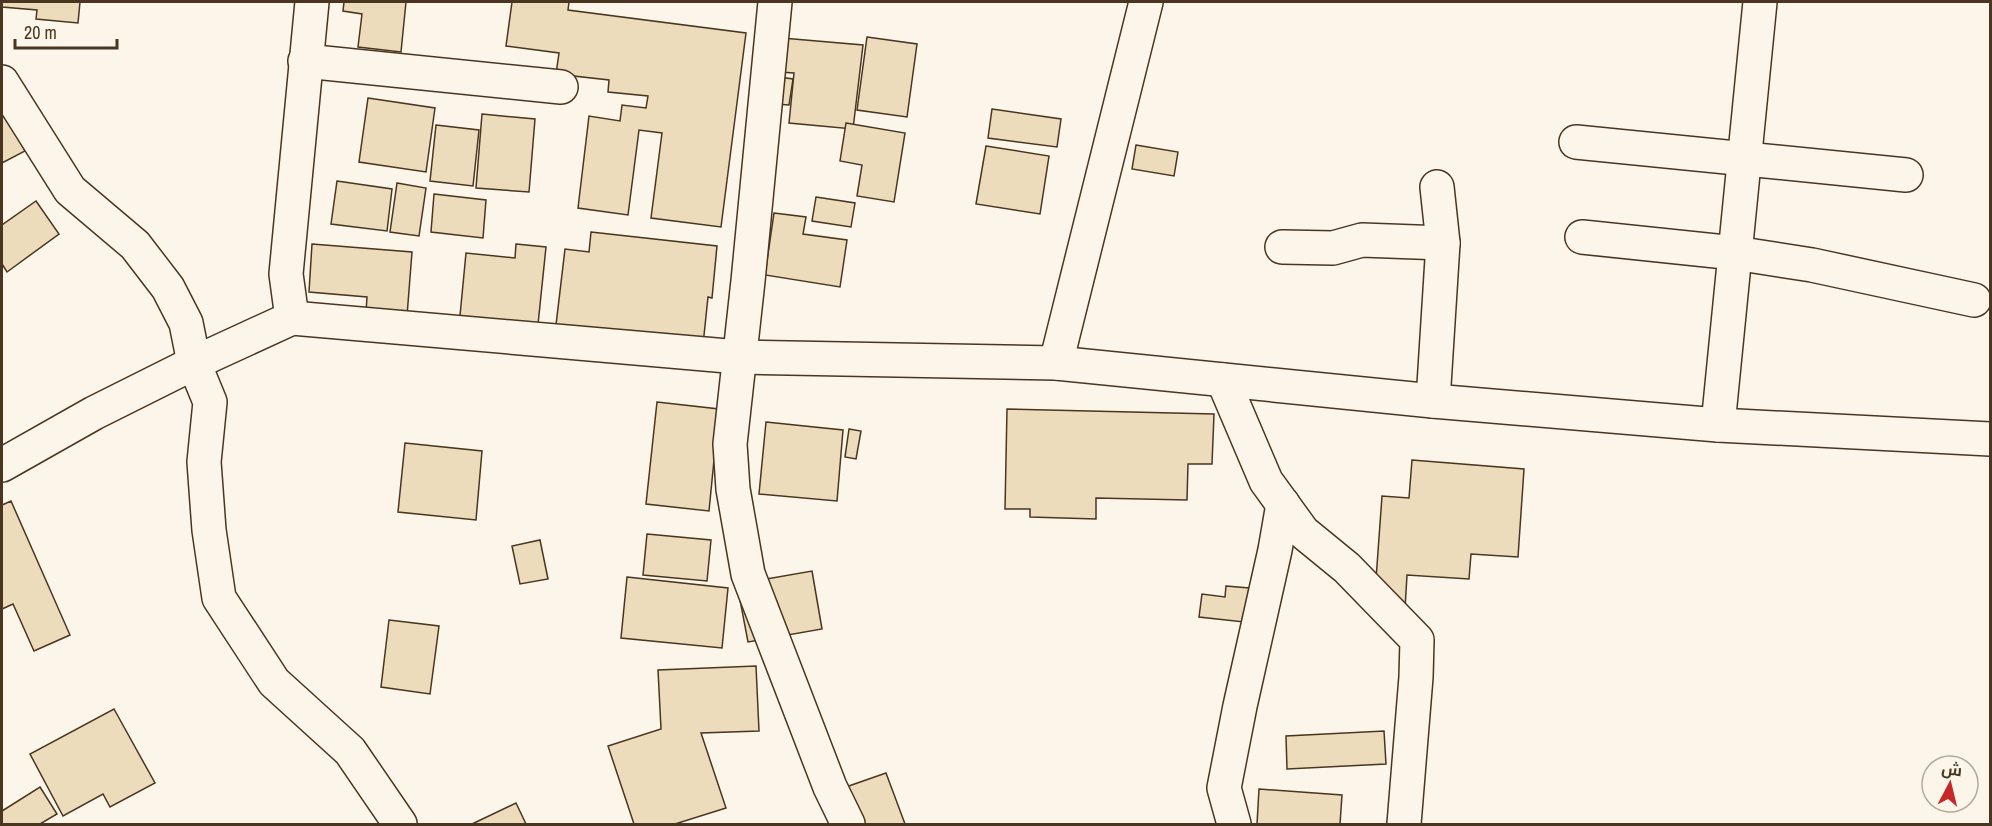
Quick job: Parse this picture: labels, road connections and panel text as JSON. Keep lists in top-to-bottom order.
{
  "scale_bar": "20 m",
  "north": "top"
}
